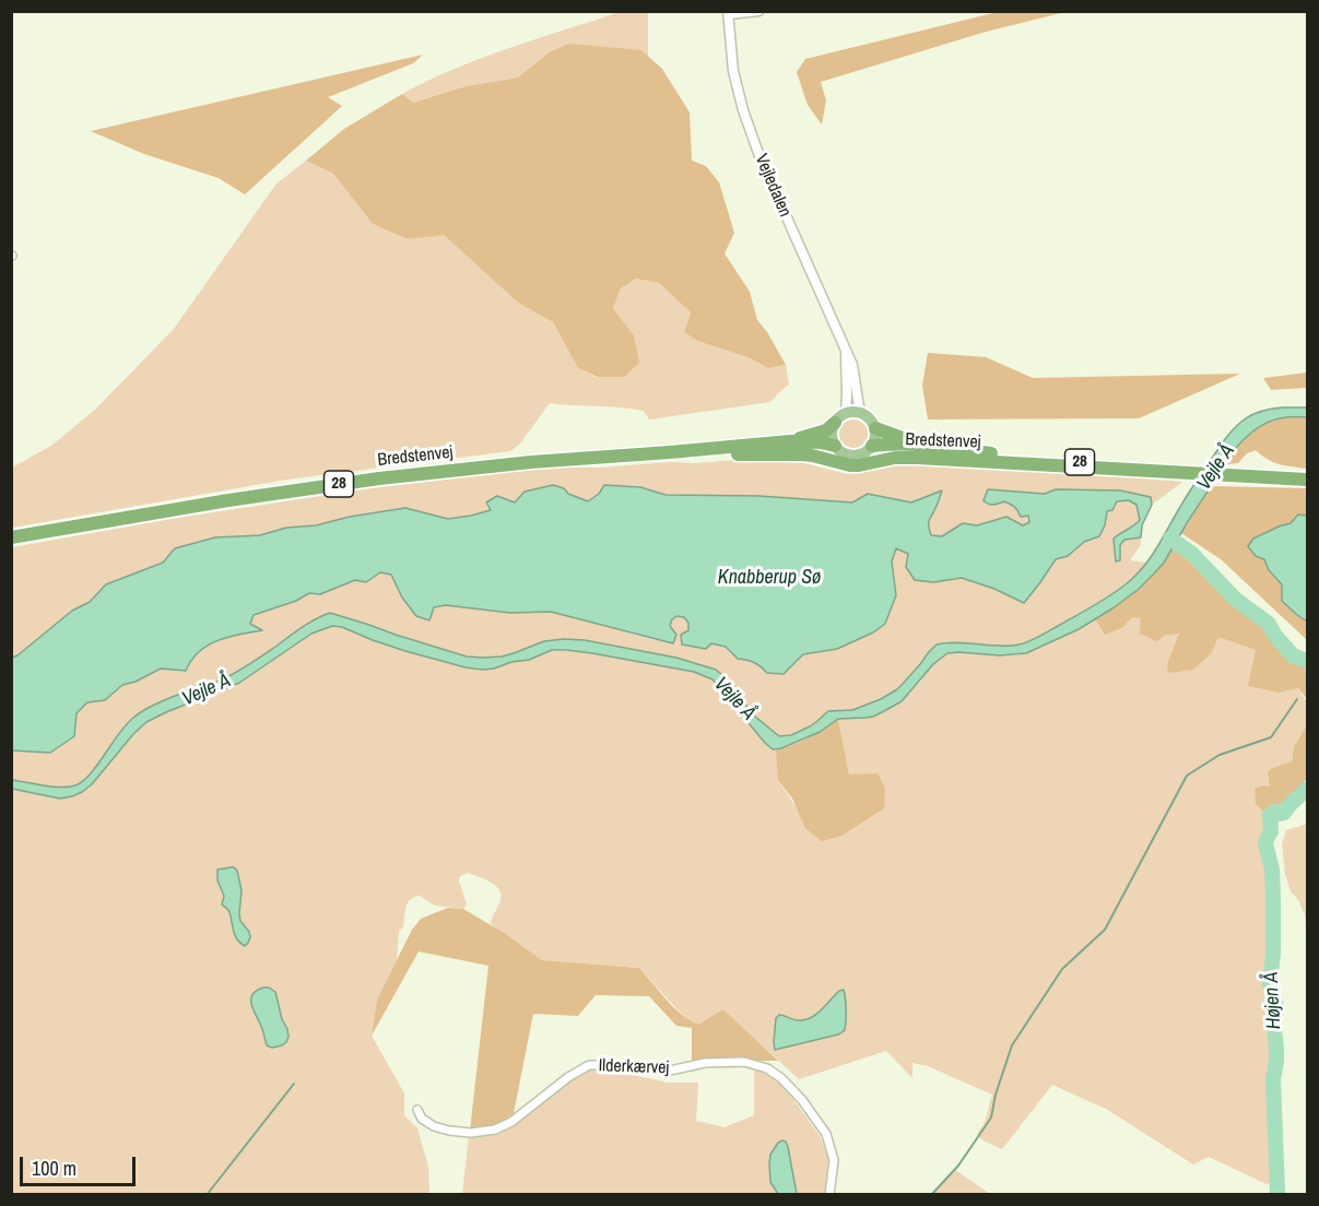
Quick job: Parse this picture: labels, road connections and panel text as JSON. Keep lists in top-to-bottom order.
{
  "streets": {
    "highway": ["Bredstenvej", "28"],
    "street": ["Vejledalen", "Ilderkærvej"]
  },
  "crossings": [
    ["Vejledalen", "Bredstenvej"],
    ["Vejledalen", "28"],
    ["Bredstenvej", "28"]
  ],
  "water": ["Vejle Å", "Knabberup Sø", "Højen Å"],
  "scale_bar": "100 m"
}
